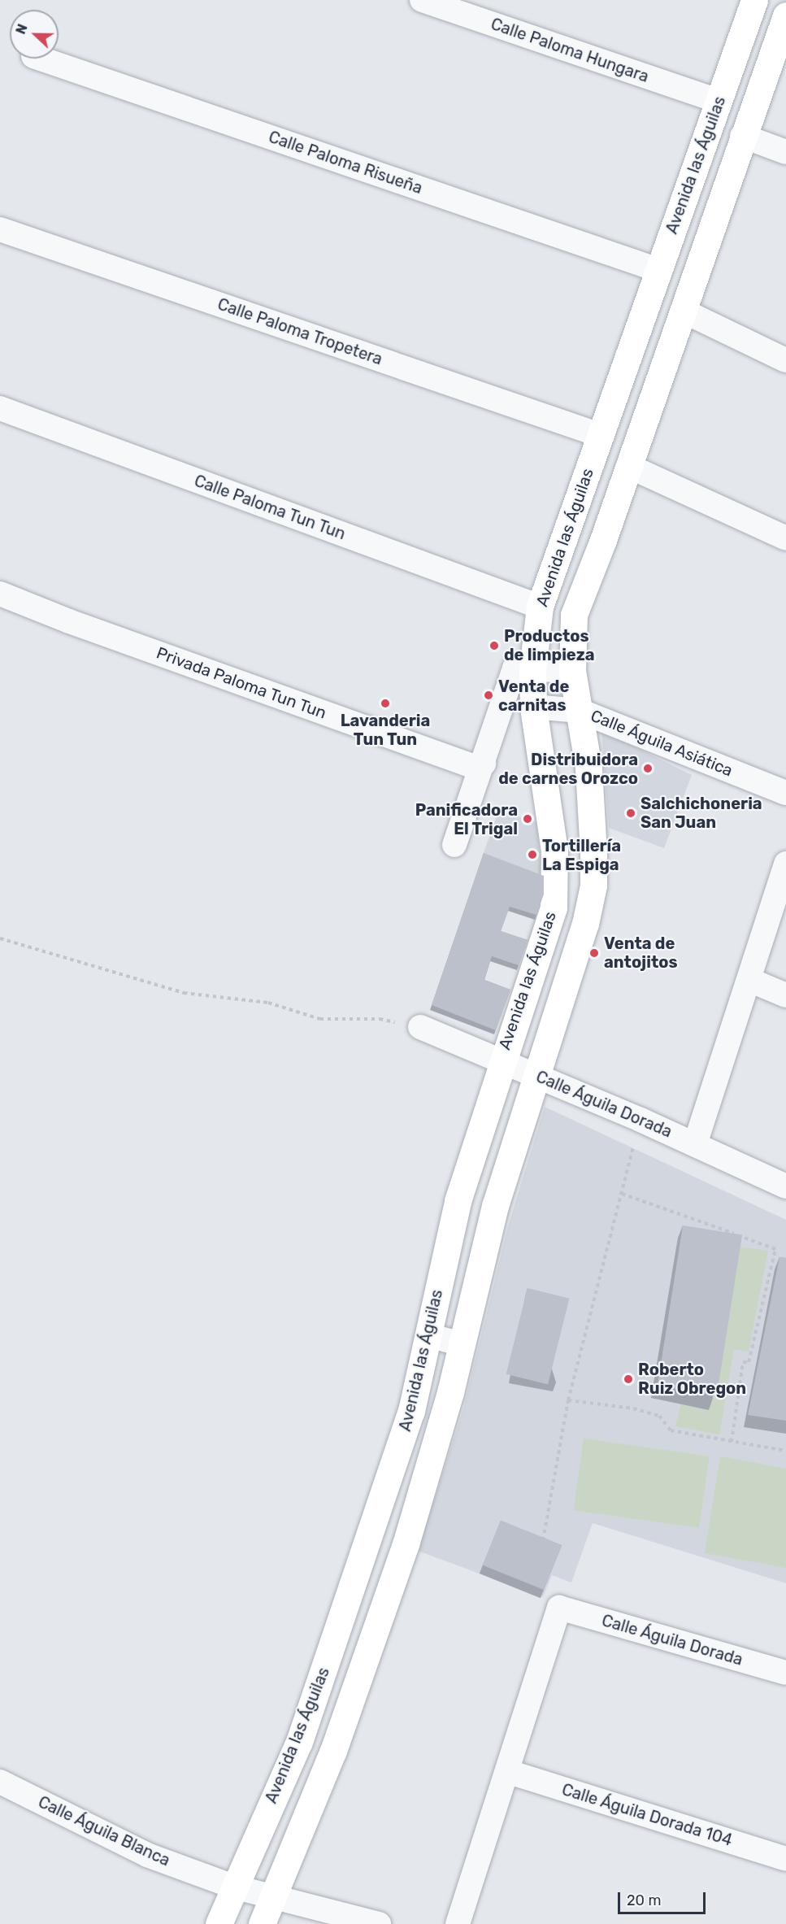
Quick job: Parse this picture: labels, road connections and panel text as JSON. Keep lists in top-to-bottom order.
{
  "streets": {
    "street": [
      "Calle Paloma Hungara",
      "Calle Paloma Risueña",
      "Avenida las Águilas",
      "Calle Paloma Tropetera",
      "Calle Paloma Tun Tun",
      "Privada Paloma Tun Tun",
      "Calle Águila Asiática",
      "Calle Águila Dorada",
      "Calle Águila Dorada 104",
      "Calle Águila Blanca"
    ]
  },
  "crossings": [
    ["Calle Paloma Hungara", "Avenida las Águilas"],
    ["Calle Paloma Risueña", "Avenida las Águilas"],
    ["Avenida las Águilas", "Calle Paloma Tropetera"],
    ["Avenida las Águilas", "Calle Paloma Tun Tun"],
    ["Avenida las Águilas", "Calle Águila Asiática"],
    ["Avenida las Águilas", "Calle Águila Dorada"],
    ["Avenida las Águilas", "Calle Águila Blanca"],
    ["Calle Águila Dorada", "Calle Águila Dorada 104"]
  ],
  "places": [
    "Productos de limpieza",
    "Venta de carnitas",
    "Lavanderia Tun Tun",
    "Distribuidora de carnes Orozco",
    "Salchichoneria San Juan",
    "Panificadora El Trigal",
    "Tortillería La Espiga",
    "Venta de antojitos",
    "Roberto Ruiz Obregon"
  ],
  "scale_bar": "20 m",
  "north": "left"
}
